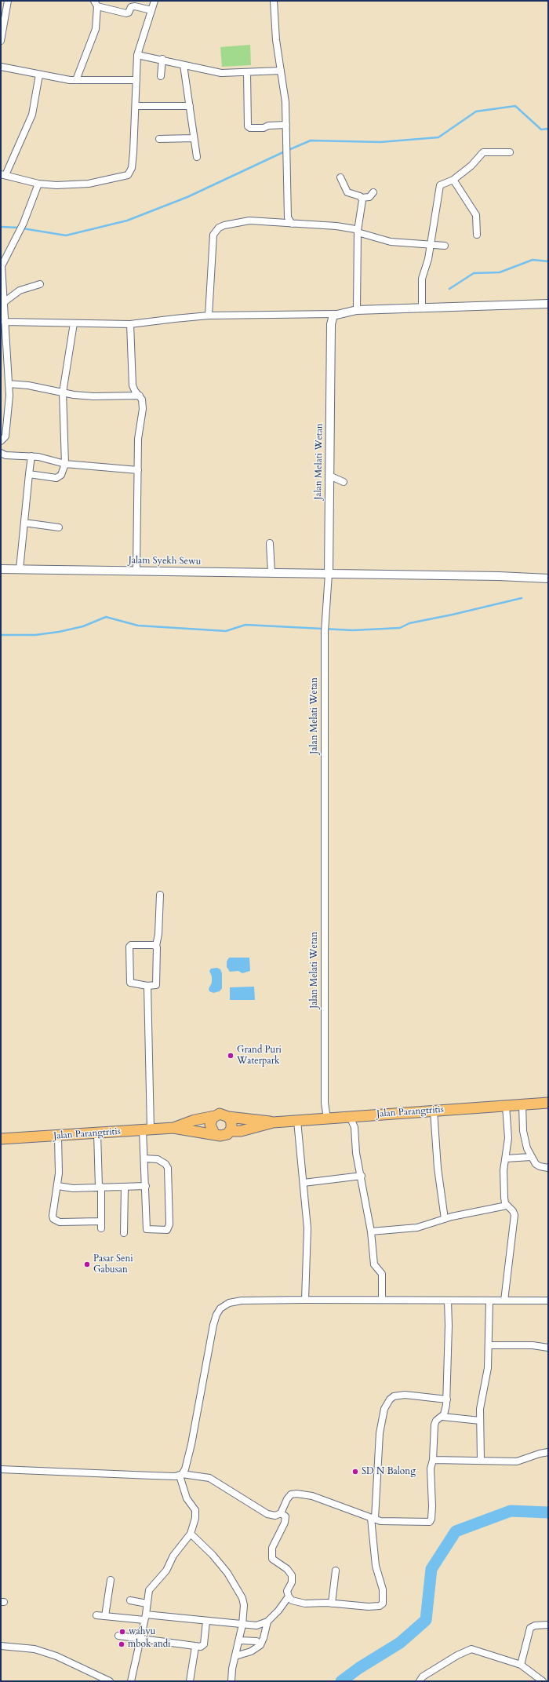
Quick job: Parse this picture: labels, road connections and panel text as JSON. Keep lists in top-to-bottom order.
{
  "streets": {
    "main road": ["Jalan Parangtritis"],
    "street": ["Jalan Melati Wetan", "Jalam Syekh Sewu"]
  },
  "crossings": [
    ["Jalan Melati Wetan", "Jalam Syekh Sewu"],
    ["Jalan Melati Wetan", "Jalan Parangtritis"]
  ],
  "places": [
    "Grand Puri Waterpark",
    "Pasar Seni Gabusan",
    "SD N Balong",
    "wahyu",
    "mbok andi"
  ]
}
